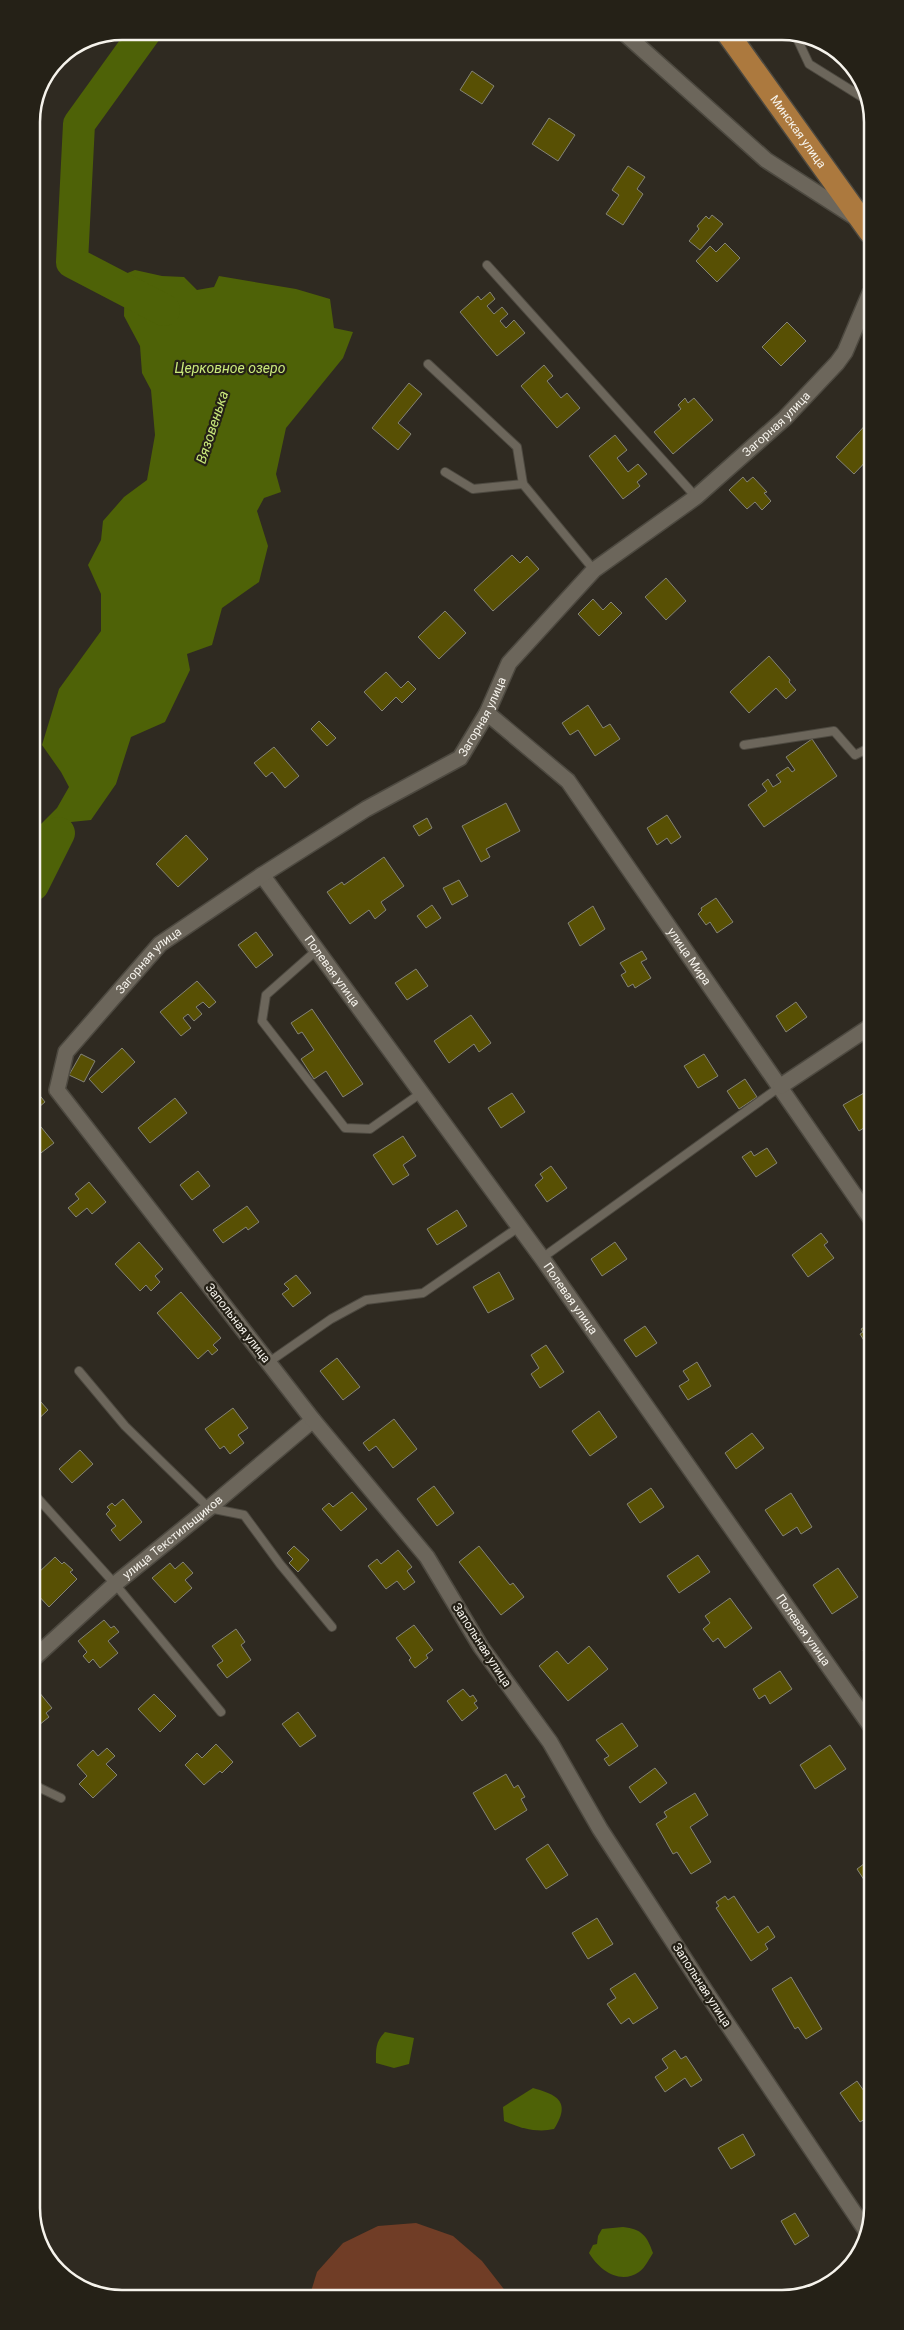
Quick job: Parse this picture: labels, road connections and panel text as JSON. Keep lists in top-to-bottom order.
{
  "streets": {
    "main road": ["Минская улица"],
    "street": [
      "Загорная улица",
      "улица Мира",
      "Полевая улица",
      "Запольная улица",
      "улица Текстильщиков"
    ]
  },
  "crossings": [
    ["Загорная улица", "улица Мира"],
    ["Загорная улица", "Полевая улица"],
    ["Загорная улица", "Запольная улица"],
    ["Запольная улица", "улица Текстильщиков"]
  ],
  "water": ["Церковное озеро", "Вязовенька"]
}
